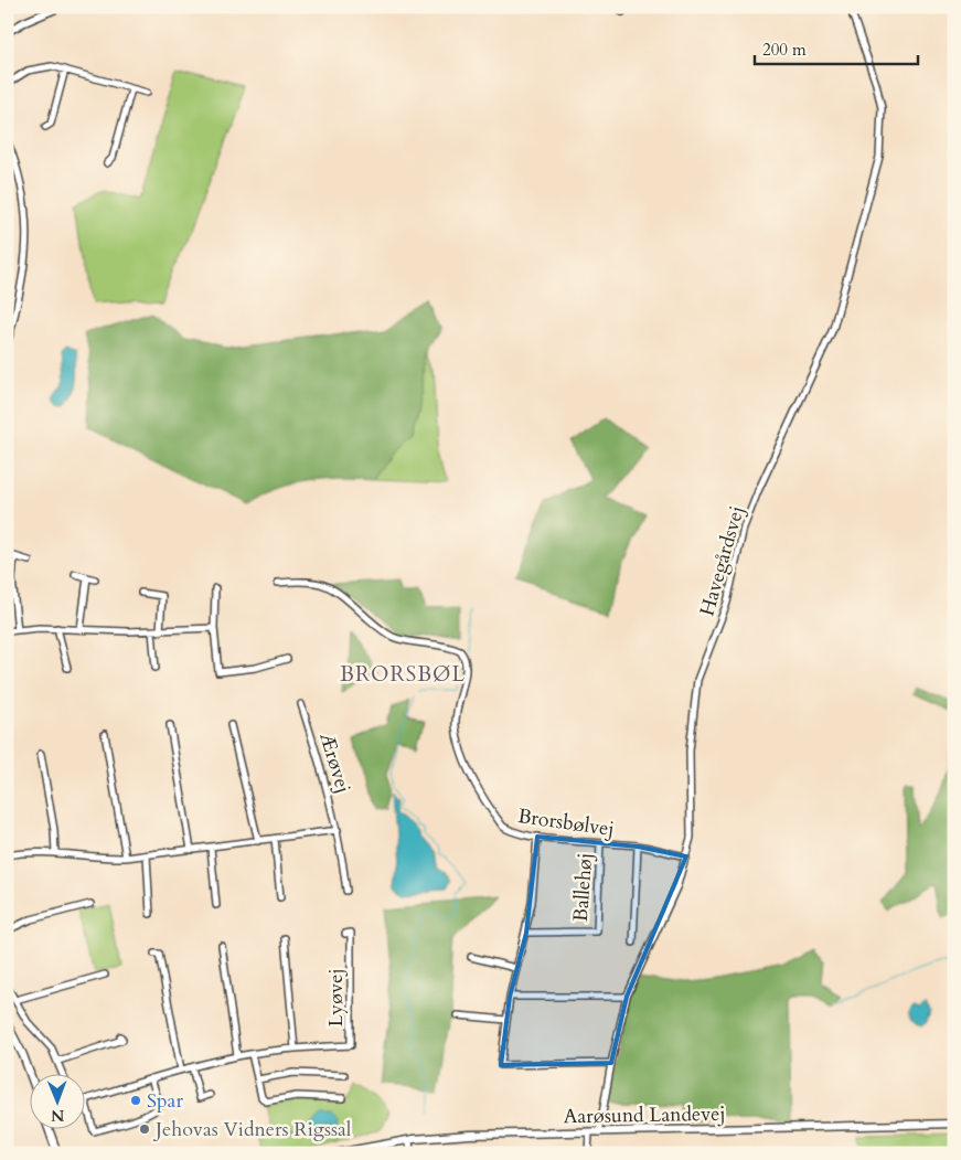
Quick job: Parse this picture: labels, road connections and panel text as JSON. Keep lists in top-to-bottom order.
{
  "streets": {
    "street": [
      "Havegårdsvej",
      "Ærøvej",
      "Brorsbølvej",
      "Ballehøj",
      "Lyøvej",
      "Aarøsund Landevej"
    ]
  },
  "crossings": [
    ["Havegårdsvej", "Brorsbølvej"],
    ["Havegårdsvej", "Aarøsund Landevej"],
    ["Brorsbølvej", "Ballehøj"]
  ],
  "districts": ["BRORSBØL"],
  "places": ["Spar", "Jehovas Vidners Rigssal"],
  "scale_bar": "200 m",
  "north": "bottom"
}
